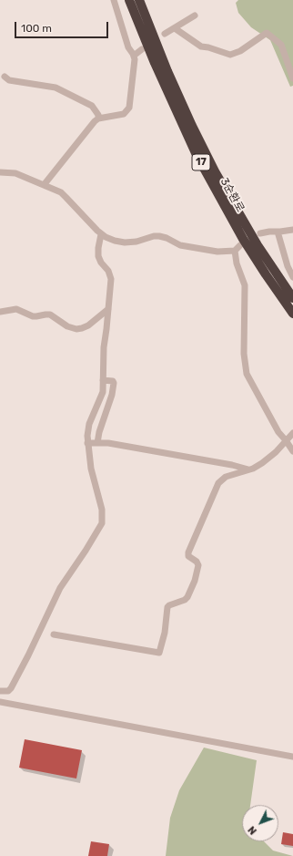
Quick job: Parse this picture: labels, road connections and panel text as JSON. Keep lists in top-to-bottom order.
{
  "streets": {
    "highway": ["17", "3순환로"]
  },
  "scale_bar": "100 m",
  "north": "bottom left"
}
